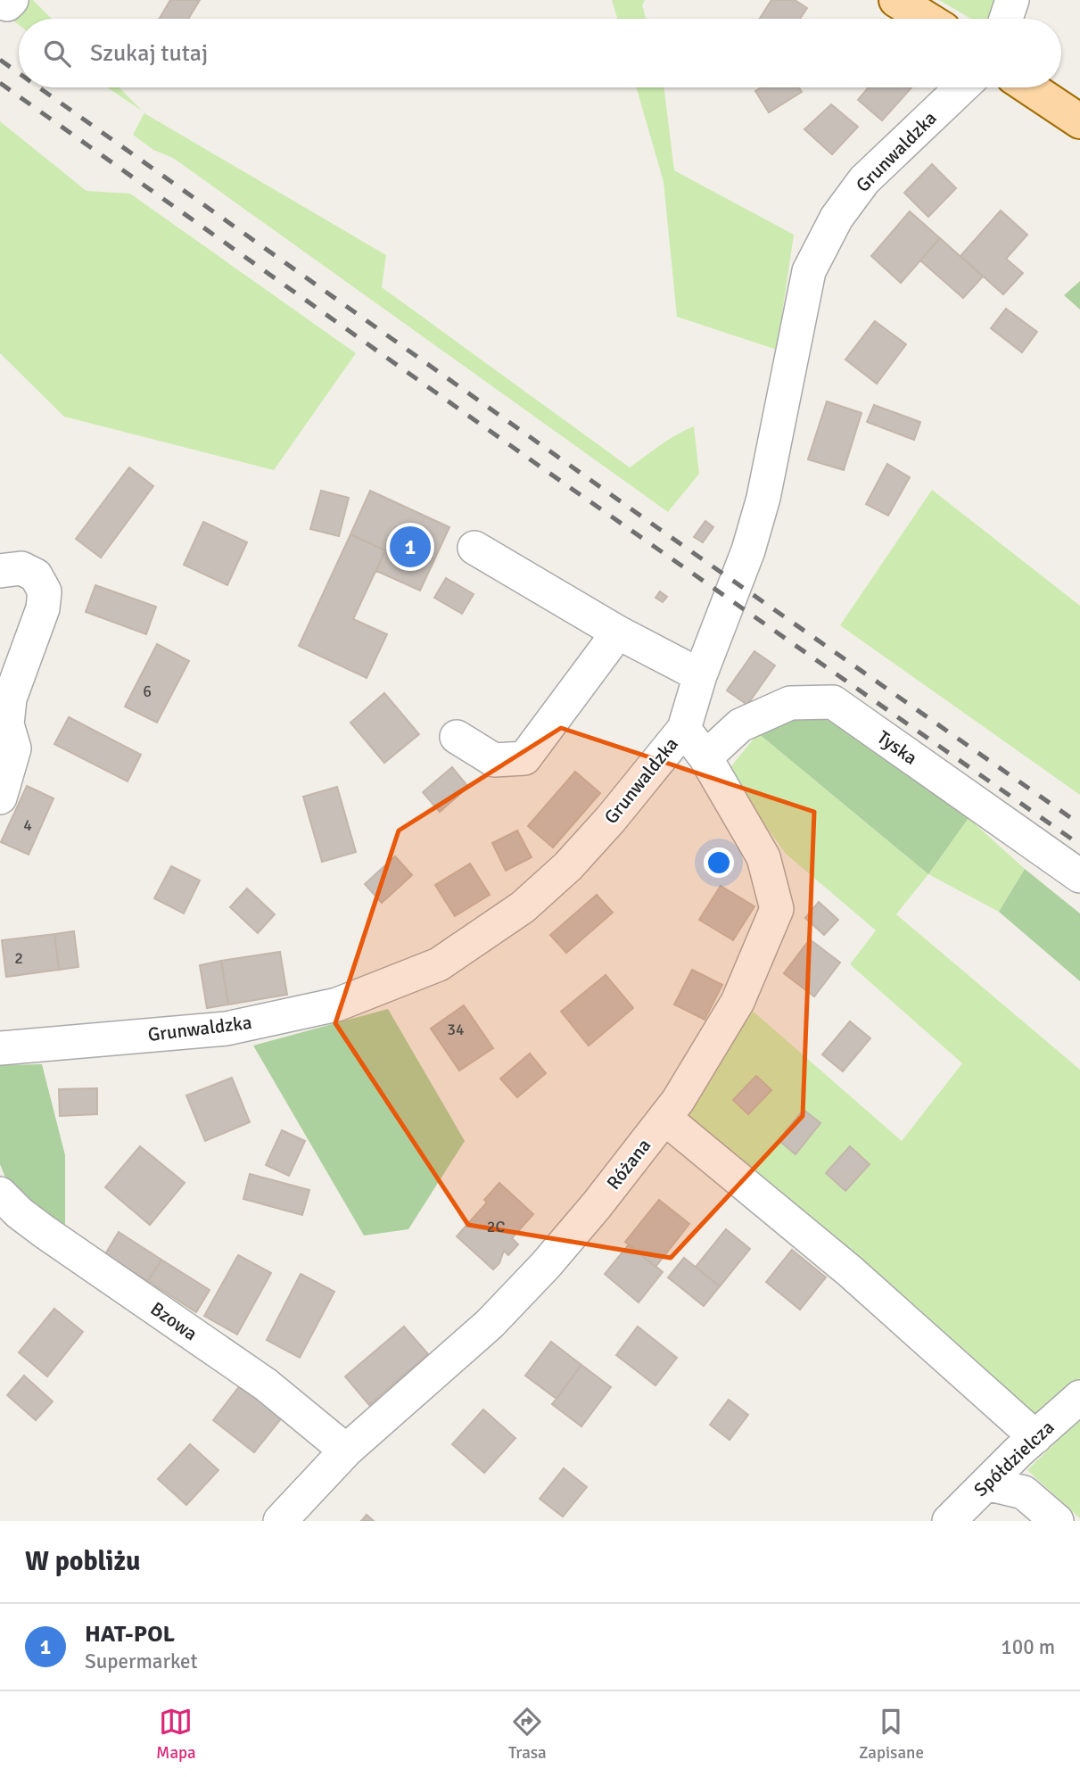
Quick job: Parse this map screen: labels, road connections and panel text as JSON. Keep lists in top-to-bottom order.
{
  "streets": {
    "street": [
      "Grunwaldzka",
      "Tyska",
      "Różana",
      "Bzowa",
      "Spółdzielcza"
    ]
  },
  "crossings": [
    ["Grunwaldzka", "Różana"],
    ["Tyska", "Różana"],
    ["Różana", "Bzowa"]
  ],
  "house_numbers": [
    "6",
    "4",
    "2",
    "34",
    "2C"
  ],
  "page": {
    "search": "Szukaj tutaj",
    "pins": "1",
    "heading": "W pobliżu",
    "list": [
      {
        "mark": "1",
        "name": "HAT-POL",
        "note": "Supermarket",
        "value": "100 m"
      }
    ],
    "nav": ["Mapa", "Trasa", "Zapisane"]
  }
}
